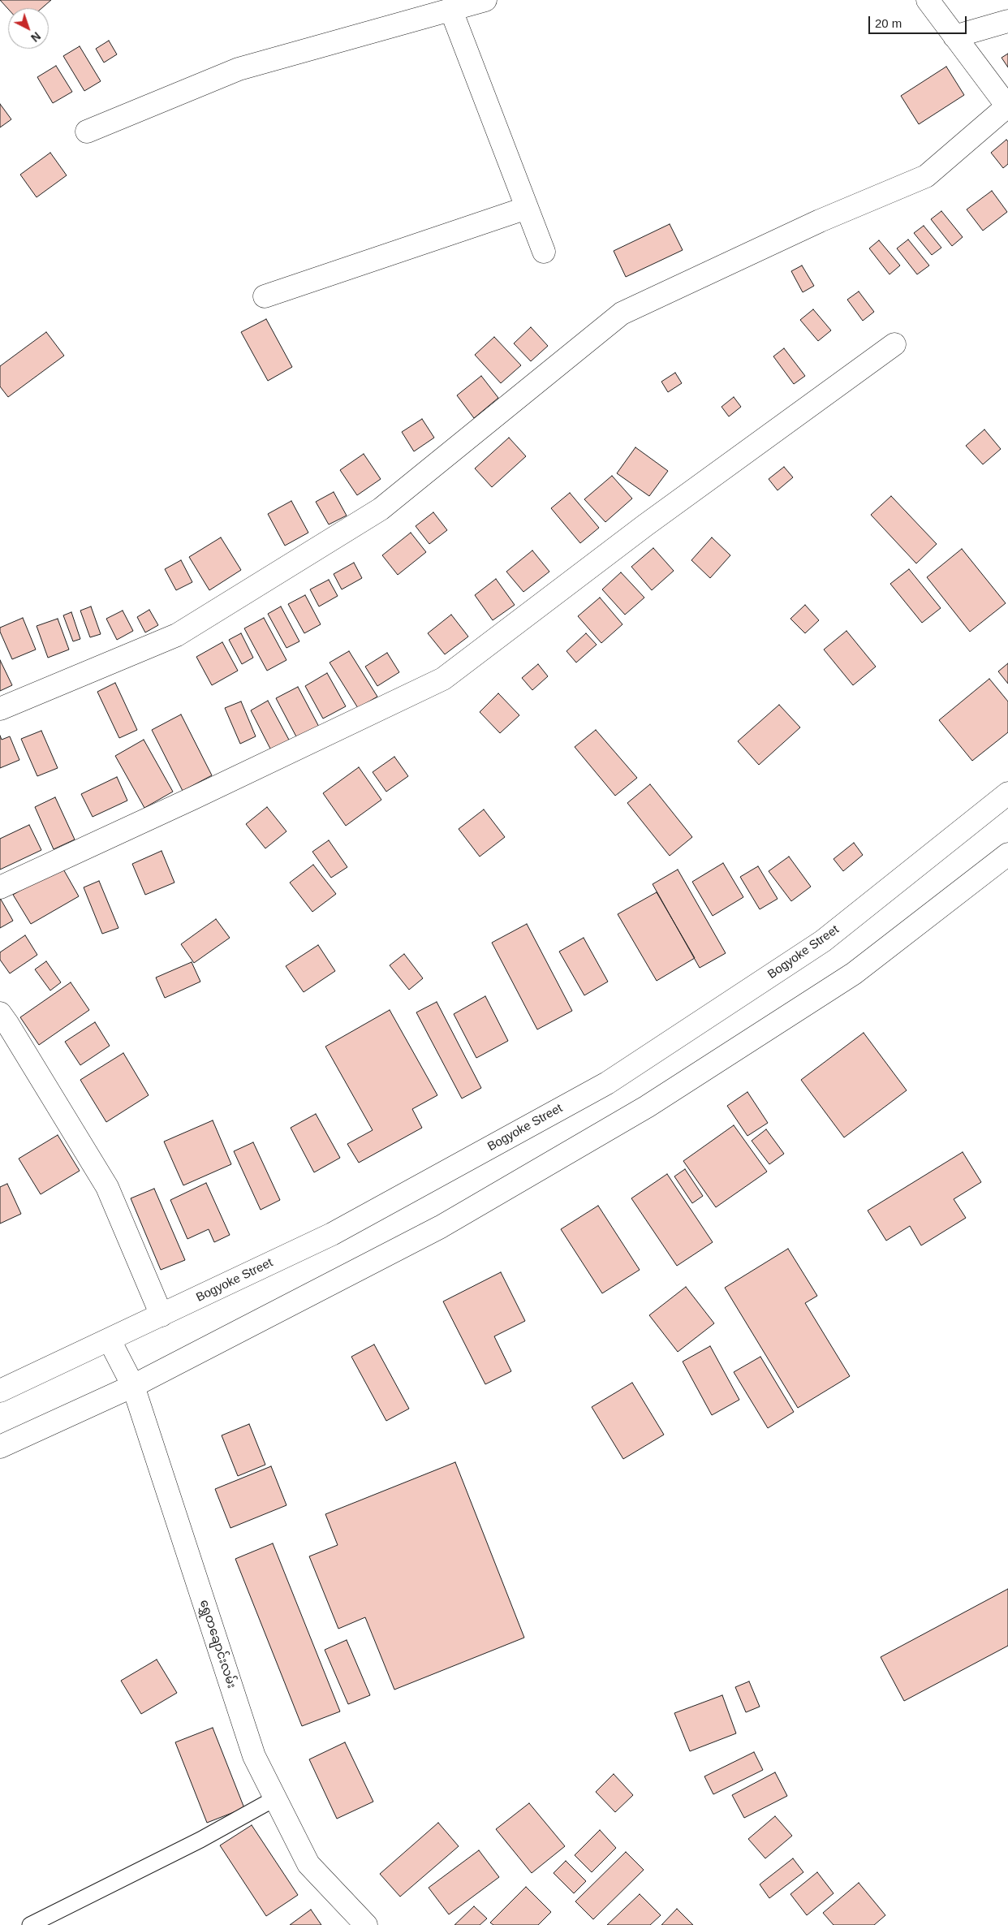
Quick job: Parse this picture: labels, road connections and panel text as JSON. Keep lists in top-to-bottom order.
{
  "streets": {
    "street": ["Bogyoke Street", "ရွှေတချောင်းလမ်း"]
  },
  "crossings": [
    ["Bogyoke Street", "ရွှေတချောင်းလမ်း"]
  ],
  "scale_bar": "20 m",
  "north": "bottom right"
}
